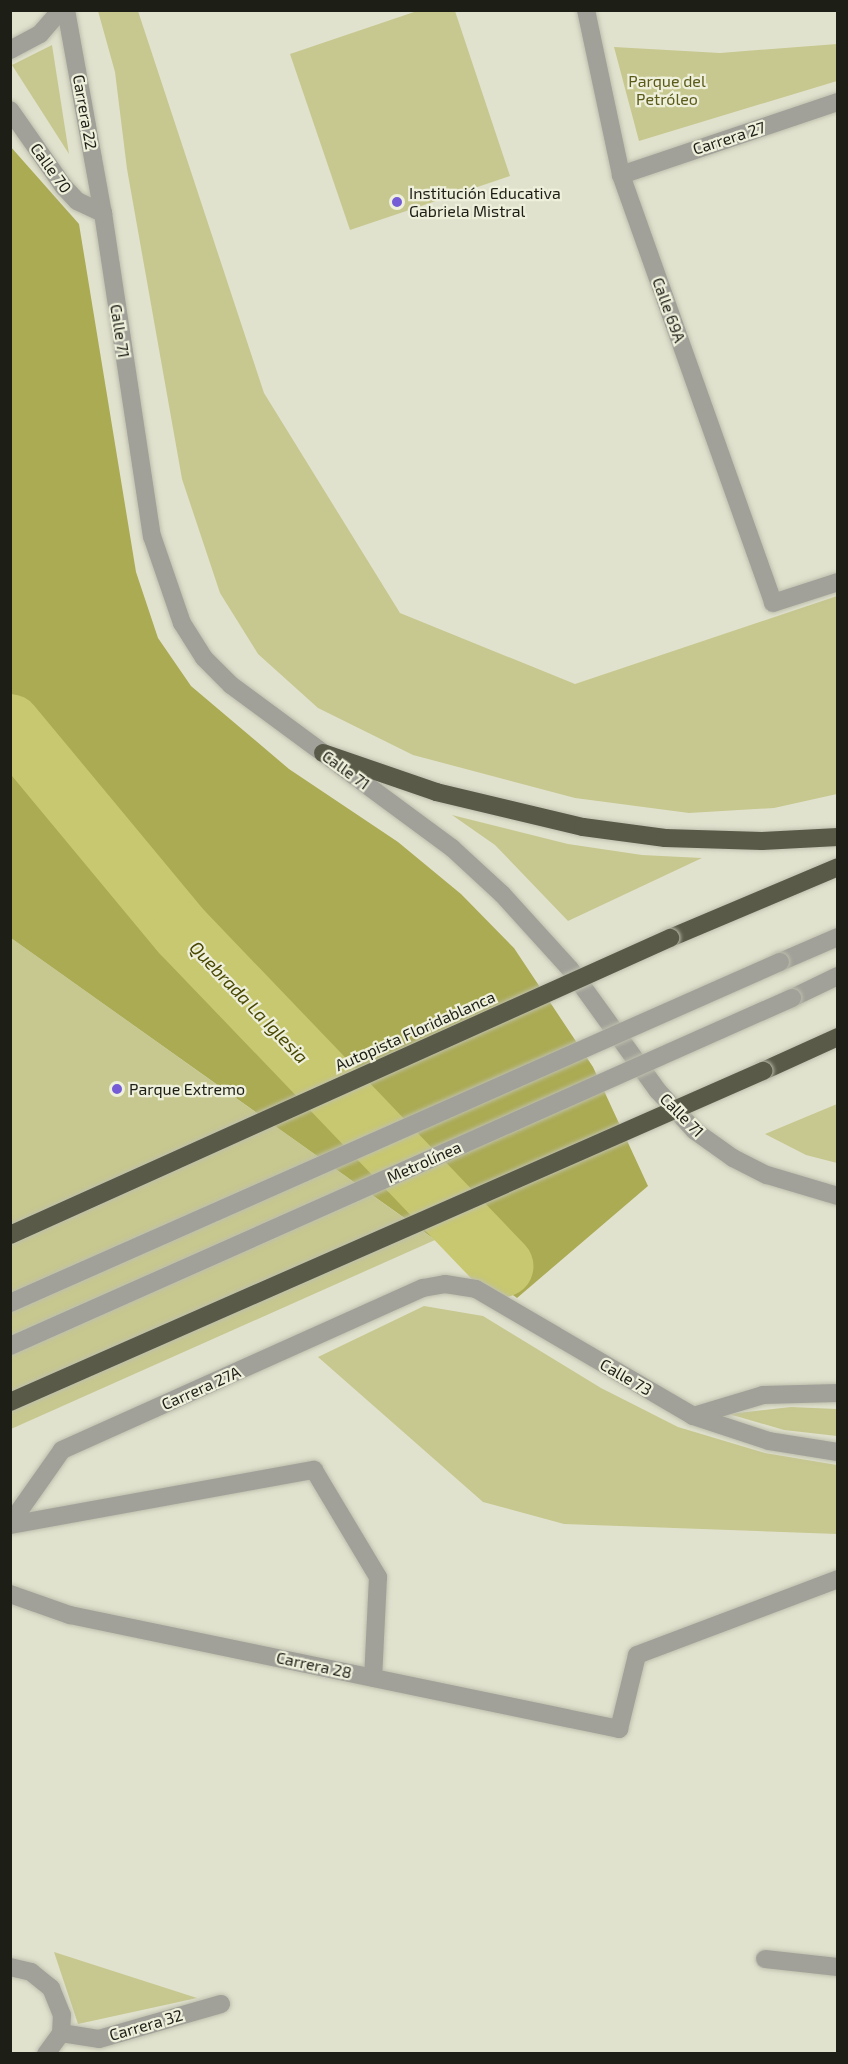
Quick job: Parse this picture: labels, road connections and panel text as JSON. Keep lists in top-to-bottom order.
{
  "streets": {
    "highway": ["Autopista Floridablanca"],
    "street": [
      "Carrera 22",
      "Carrera 27",
      "Calle 70",
      "Calle 69A",
      "Calle 71",
      "Metrolínea",
      "Calle 73",
      "Carrera 27A",
      "Carrera 28",
      "Carrera 32"
    ]
  },
  "crossings": [
    ["Carrera 22", "Calle 70"],
    ["Carrera 22", "Calle 71"],
    ["Carrera 27", "Calle 69A"],
    ["Calle 70", "Calle 71"],
    ["Calle 73", "Carrera 27A"]
  ],
  "water": ["Quebrada La Iglesia"],
  "parks": ["Parque del Petróleo"],
  "places": ["Institución Educativa Gabriela Mistral", "Parque Extremo"]
}
